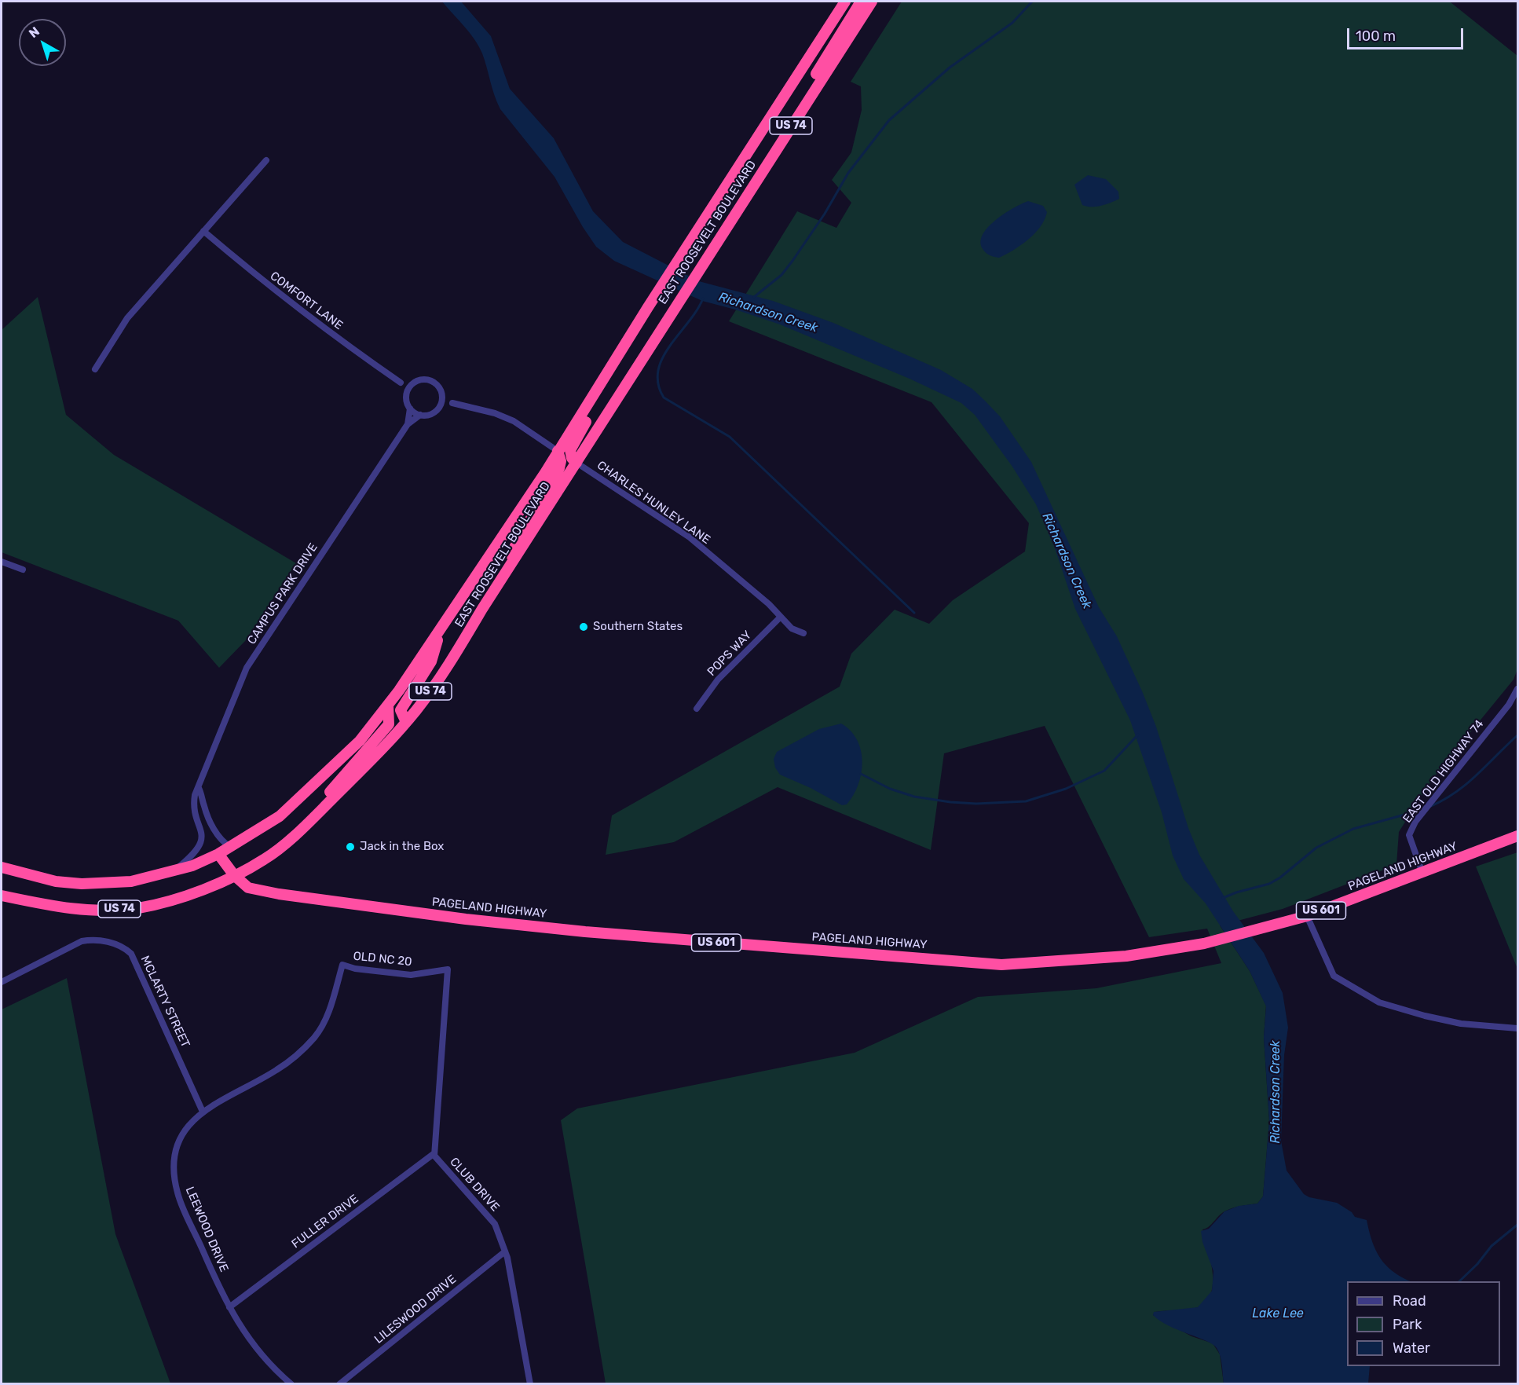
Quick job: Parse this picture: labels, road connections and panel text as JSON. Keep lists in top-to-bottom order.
{
  "streets": {
    "highway": [
      "US 74",
      "EAST ROOSEVELT BOULEVARD",
      "PAGELAND HIGHWAY",
      "US 601"
    ],
    "street": [
      "COMFORT LANE",
      "CHARLES HUNLEY LANE",
      "CAMPUS PARK DRIVE",
      "POPS WAY",
      "EAST OLD HIGHWAY 74",
      "OLD NC 20",
      "MCLARTY STREET",
      "CLUB DRIVE",
      "FULLER DRIVE",
      "LEEWOOD DRIVE",
      "LILESWOOD DRIVE"
    ]
  },
  "crossings": [
    ["EAST ROOSEVELT BOULEVARD", "CHARLES HUNLEY LANE"],
    ["EAST ROOSEVELT BOULEVARD", "CAMPUS PARK DRIVE"],
    ["EAST ROOSEVELT BOULEVARD", "PAGELAND HIGHWAY"],
    ["COMFORT LANE", "CAMPUS PARK DRIVE"],
    ["CHARLES HUNLEY LANE", "POPS WAY"],
    ["EAST OLD HIGHWAY 74", "PAGELAND HIGHWAY"],
    ["OLD NC 20", "CLUB DRIVE"],
    ["OLD NC 20", "LEEWOOD DRIVE"],
    ["MCLARTY STREET", "LEEWOOD DRIVE"],
    ["CLUB DRIVE", "FULLER DRIVE"],
    ["CLUB DRIVE", "LILESWOOD DRIVE"],
    ["FULLER DRIVE", "LEEWOOD DRIVE"]
  ],
  "water": ["Richardson Creek", "Lake Lee"],
  "places": ["Southern States", "Jack in the Box"],
  "legend": ["Road", "Park", "Water"],
  "scale_bar": "100 m",
  "north": "top left"
}
